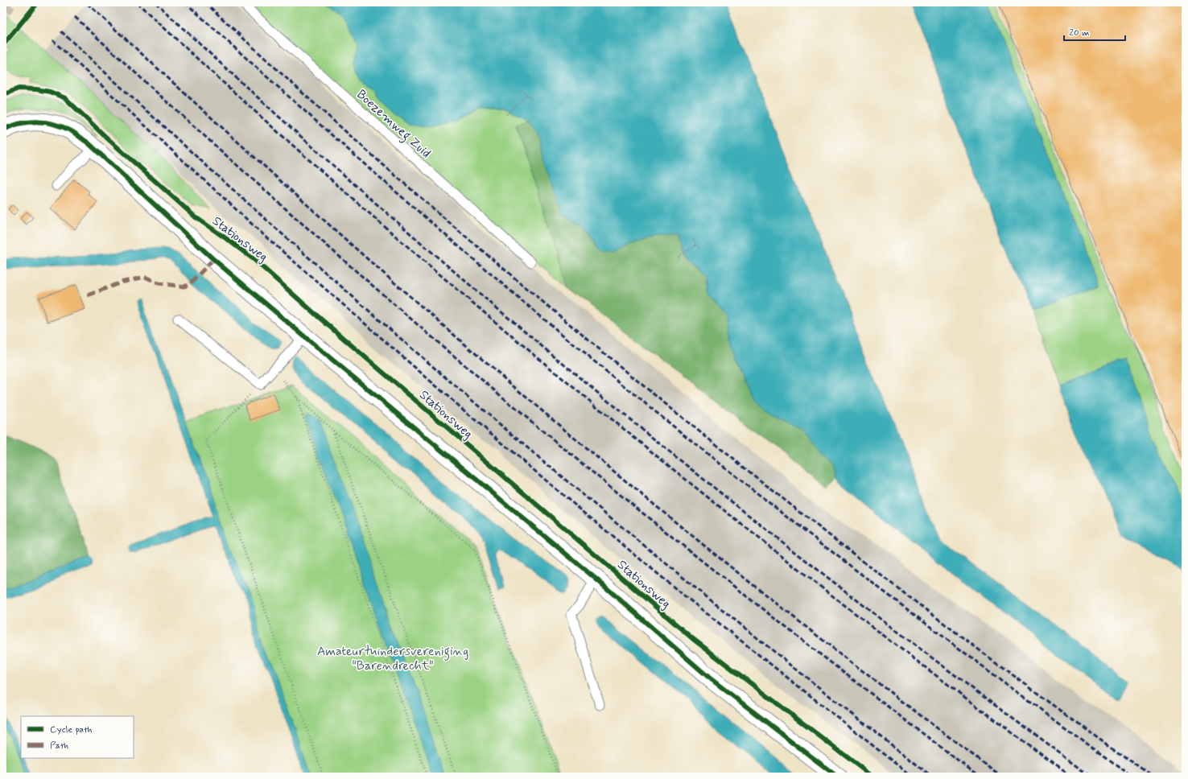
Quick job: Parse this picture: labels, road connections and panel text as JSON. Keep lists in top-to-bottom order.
{
  "streets": {
    "lane": ["Boezemweg Zuid"],
    "cycle path": ["Stationsweg"]
  },
  "parks": ["Amateurtuindersvereniging \"Barendrecht\""],
  "legend": ["Cycle path", "Path"],
  "scale_bar": "20 m"
}
